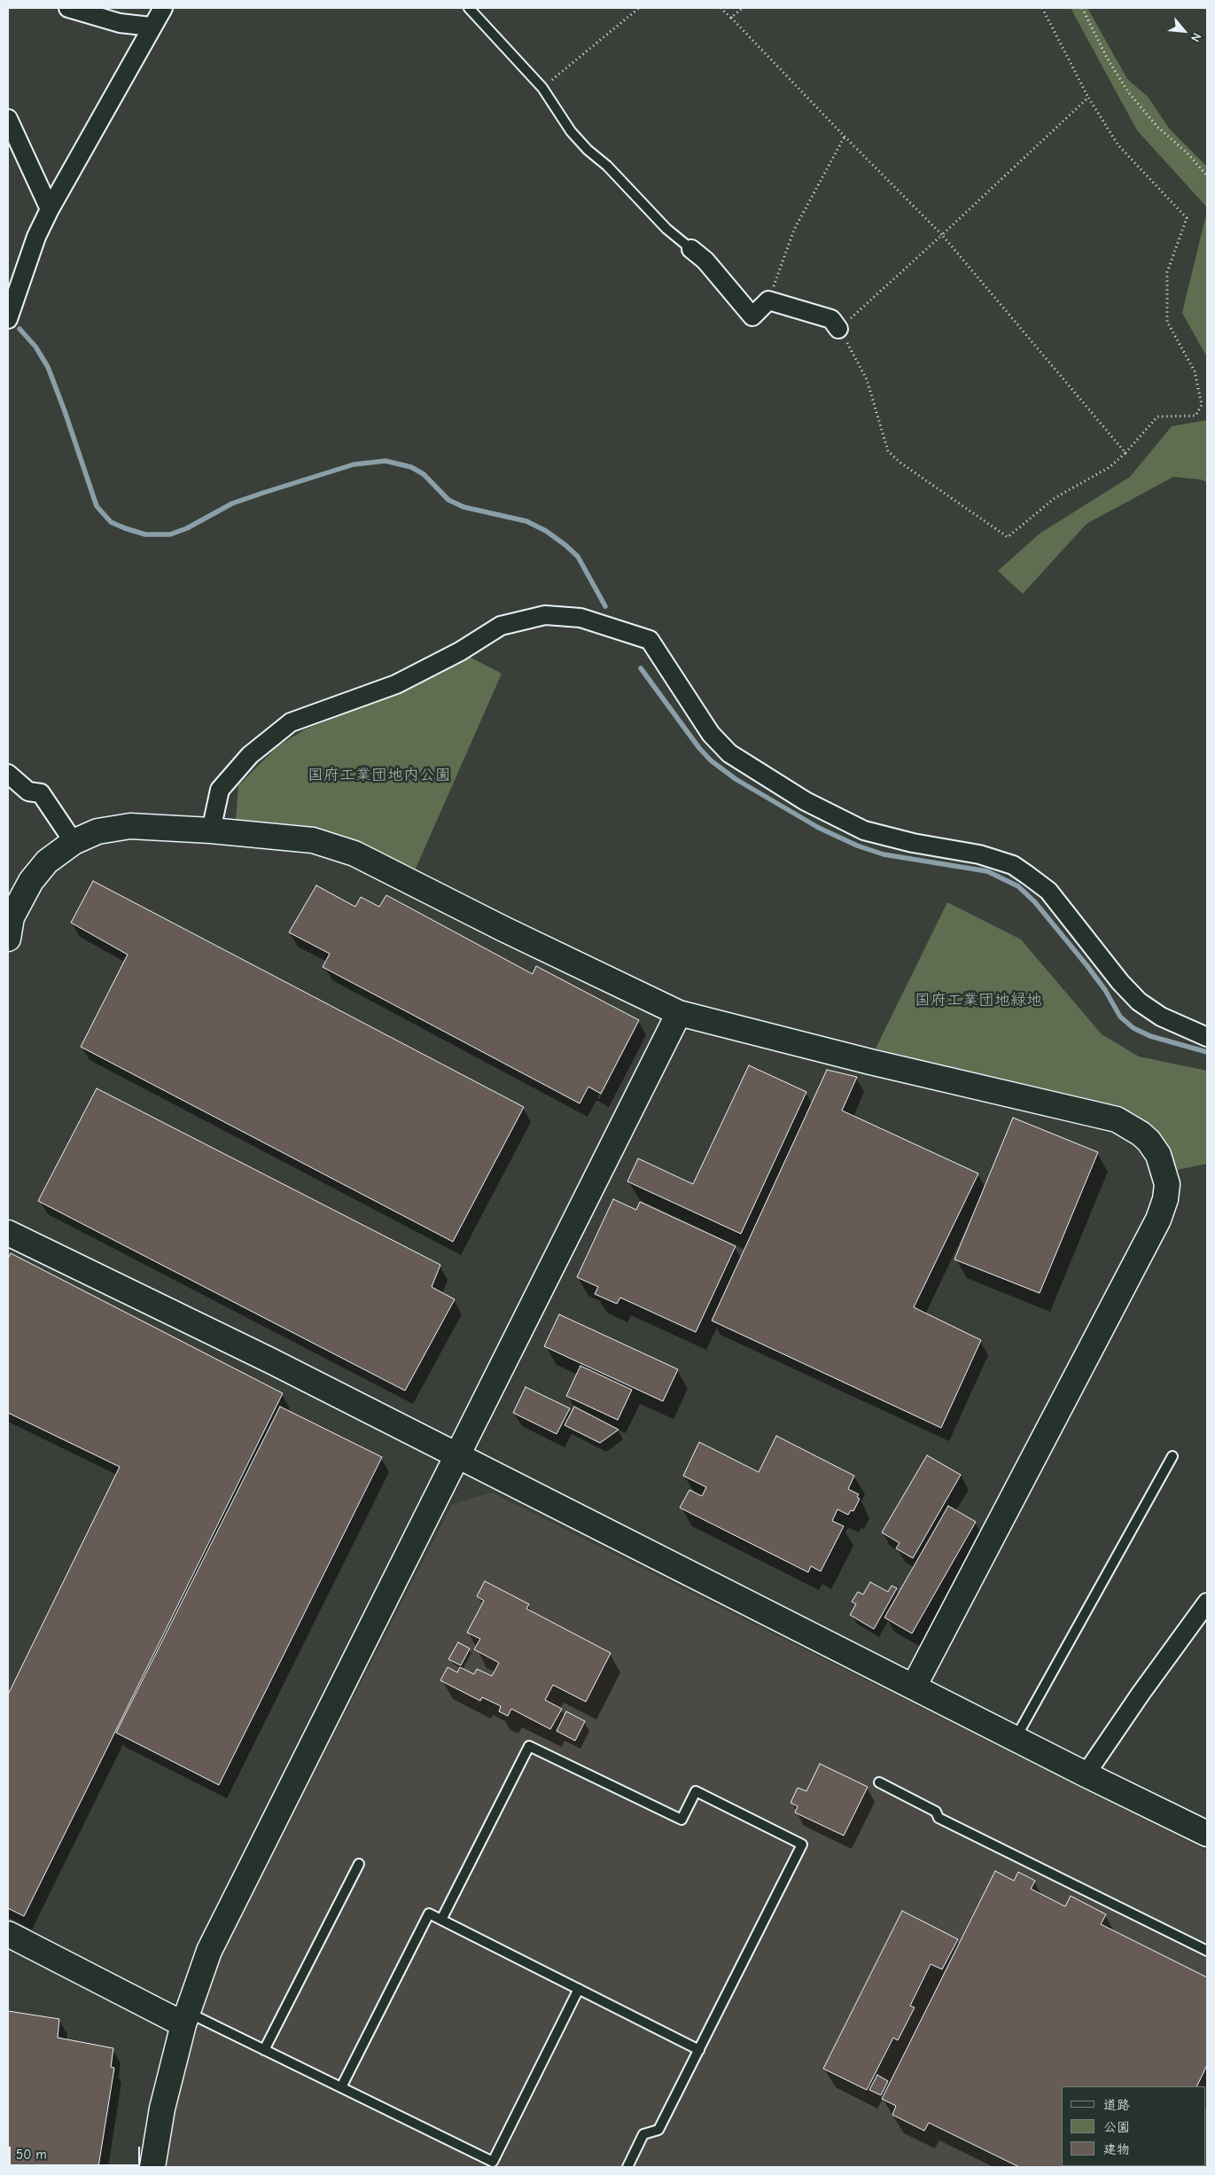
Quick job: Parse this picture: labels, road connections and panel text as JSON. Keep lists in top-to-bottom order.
{
  "parks": ["国府工業団地内公園", "国府工業団地緑地"],
  "legend": ["道路", "公園", "建物"],
  "scale_bar": "50 m",
  "north": "bottom right"
}
